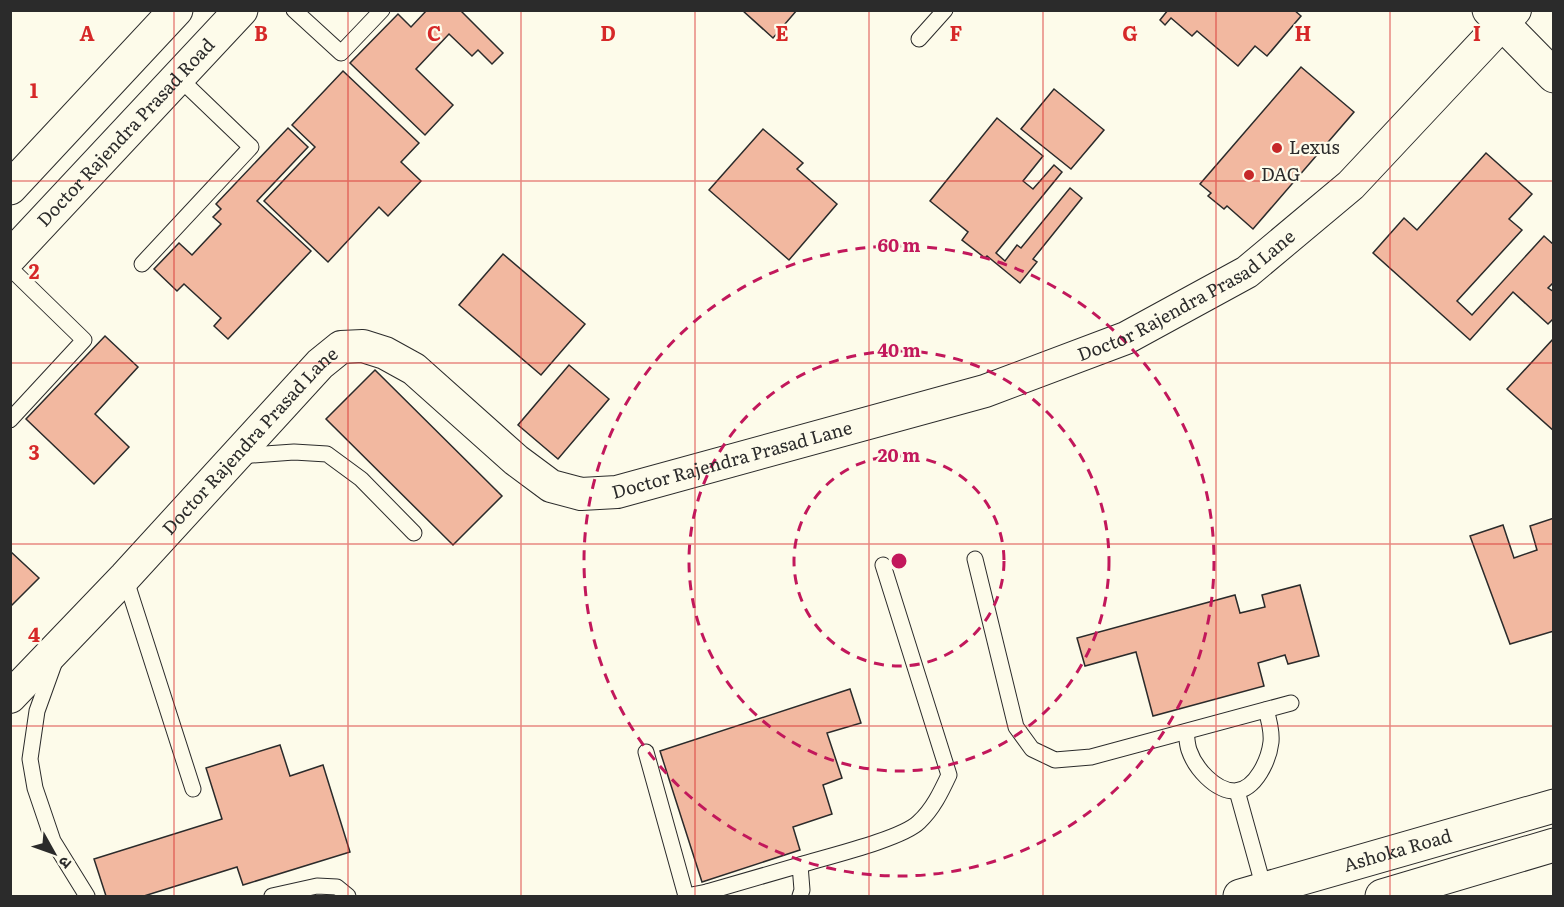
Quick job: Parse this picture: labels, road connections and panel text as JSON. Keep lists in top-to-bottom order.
{
  "streets": {
    "main road": ["Doctor Rajendra Prasad Road", "Ashoka Road"],
    "street": ["Doctor Rajendra Prasad Lane"]
  },
  "places": ["Lexus", "DAG"],
  "north": "bottom right",
  "grid": {
    "columns": [
      "A",
      "B",
      "C",
      "D",
      "E",
      "F",
      "G",
      "H",
      "I"
    ],
    "rows": [
      "1",
      "2",
      "3",
      "4"
    ]
  },
  "rings": ["60 m", "40 m", "20 m"]
}
